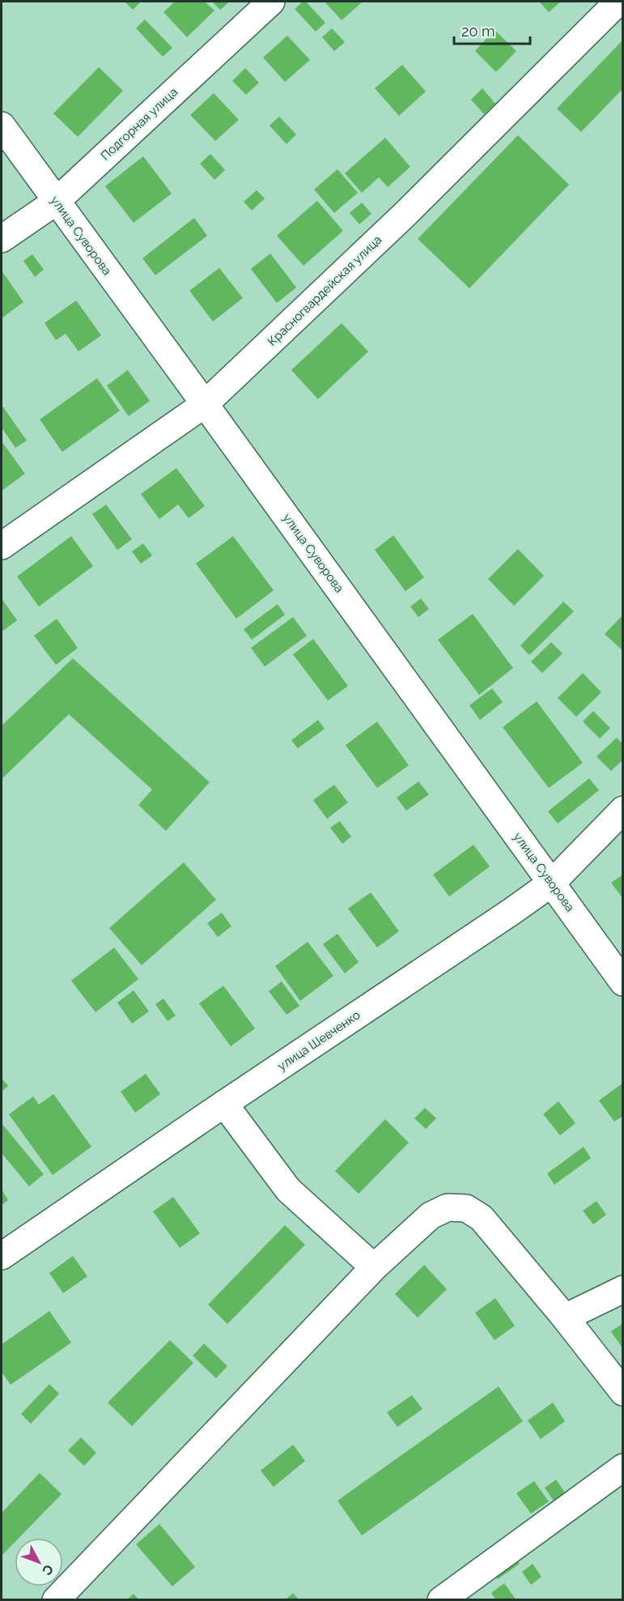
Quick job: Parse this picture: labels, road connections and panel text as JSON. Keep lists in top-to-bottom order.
{
  "streets": {
    "street": [
      "Подгорная улица",
      "улица Суворова",
      "Красногвардейская улица",
      "улица Шевченко"
    ]
  },
  "crossings": [
    ["Подгорная улица", "улица Суворова"],
    ["улица Суворова", "Красногвардейская улица"],
    ["улица Суворова", "улица Шевченко"]
  ],
  "scale_bar": "20 m",
  "north": "bottom right"
}
